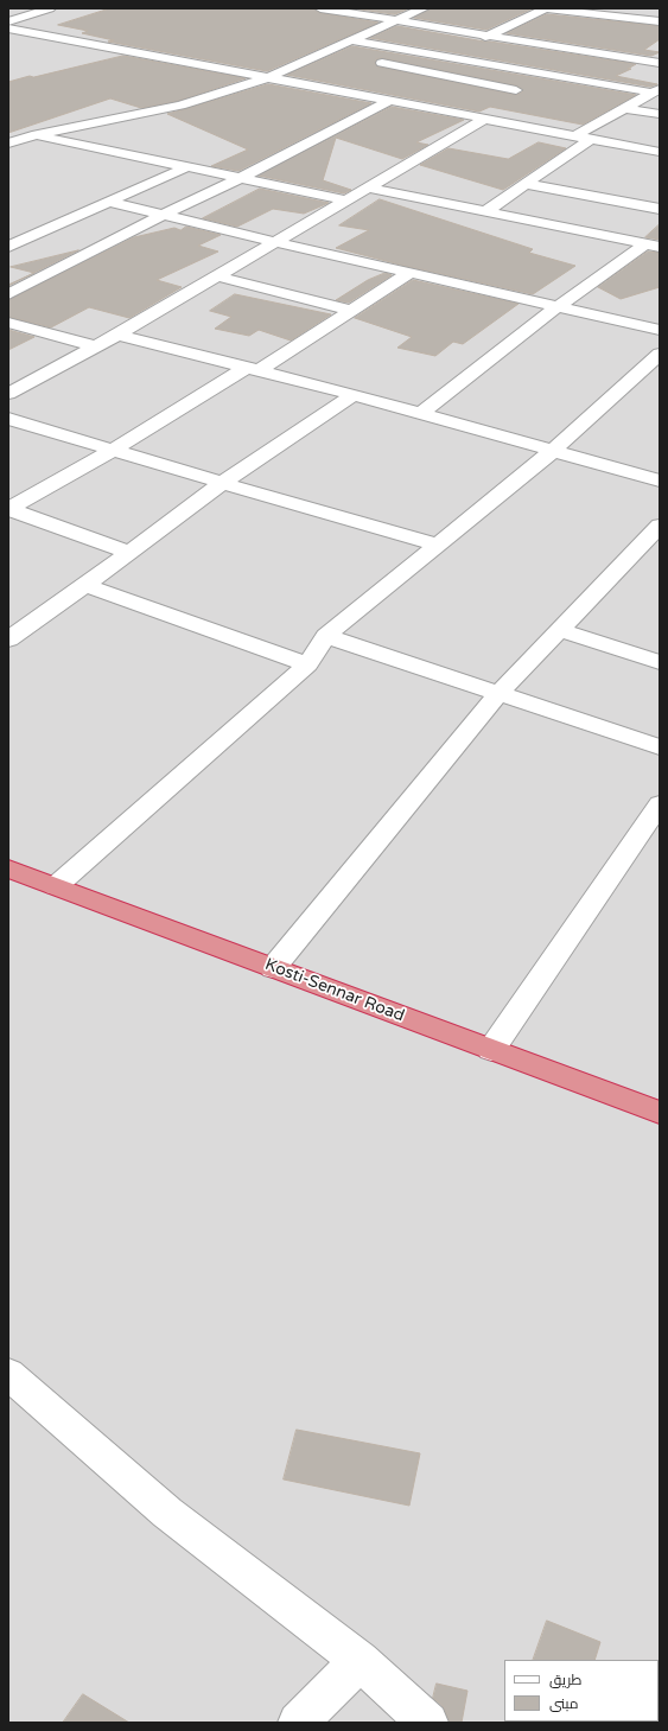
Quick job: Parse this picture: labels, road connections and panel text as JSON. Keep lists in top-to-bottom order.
{
  "streets": {
    "highway": ["Kosti-Sennar Road"]
  },
  "legend": ["طريق", "مبنى"]
}
